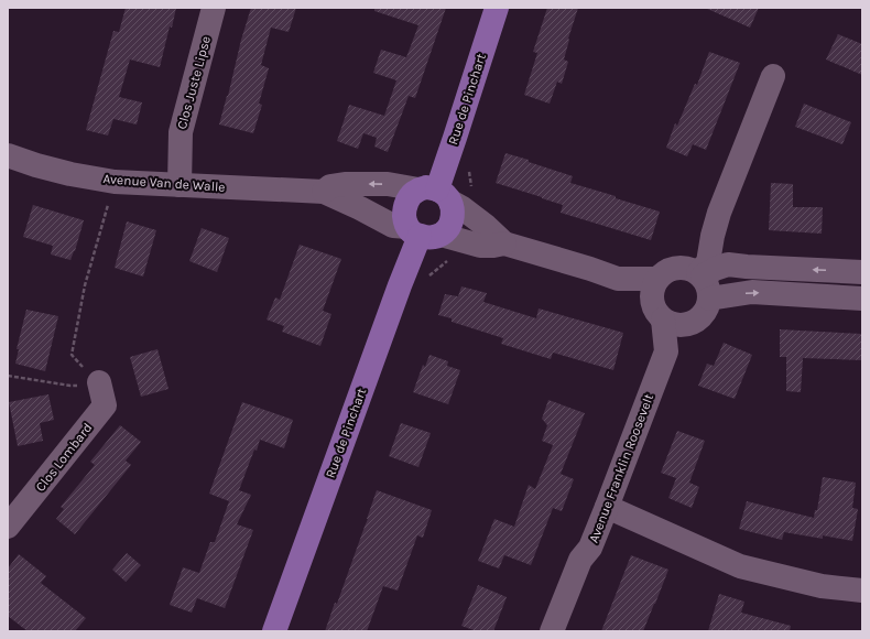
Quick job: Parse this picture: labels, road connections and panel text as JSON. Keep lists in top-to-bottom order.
{
  "streets": {
    "main road": ["Rue de Pinchart"],
    "street": [
      "Clos Juste Lipse",
      "Avenue Van de Walle",
      "Clos Lombard",
      "Avenue Franklin Roosevelt"
    ]
  },
  "crossings": [
    ["Clos Juste Lipse", "Avenue Van de Walle"],
    ["Rue de Pinchart", "Avenue Van de Walle"]
  ]
}
